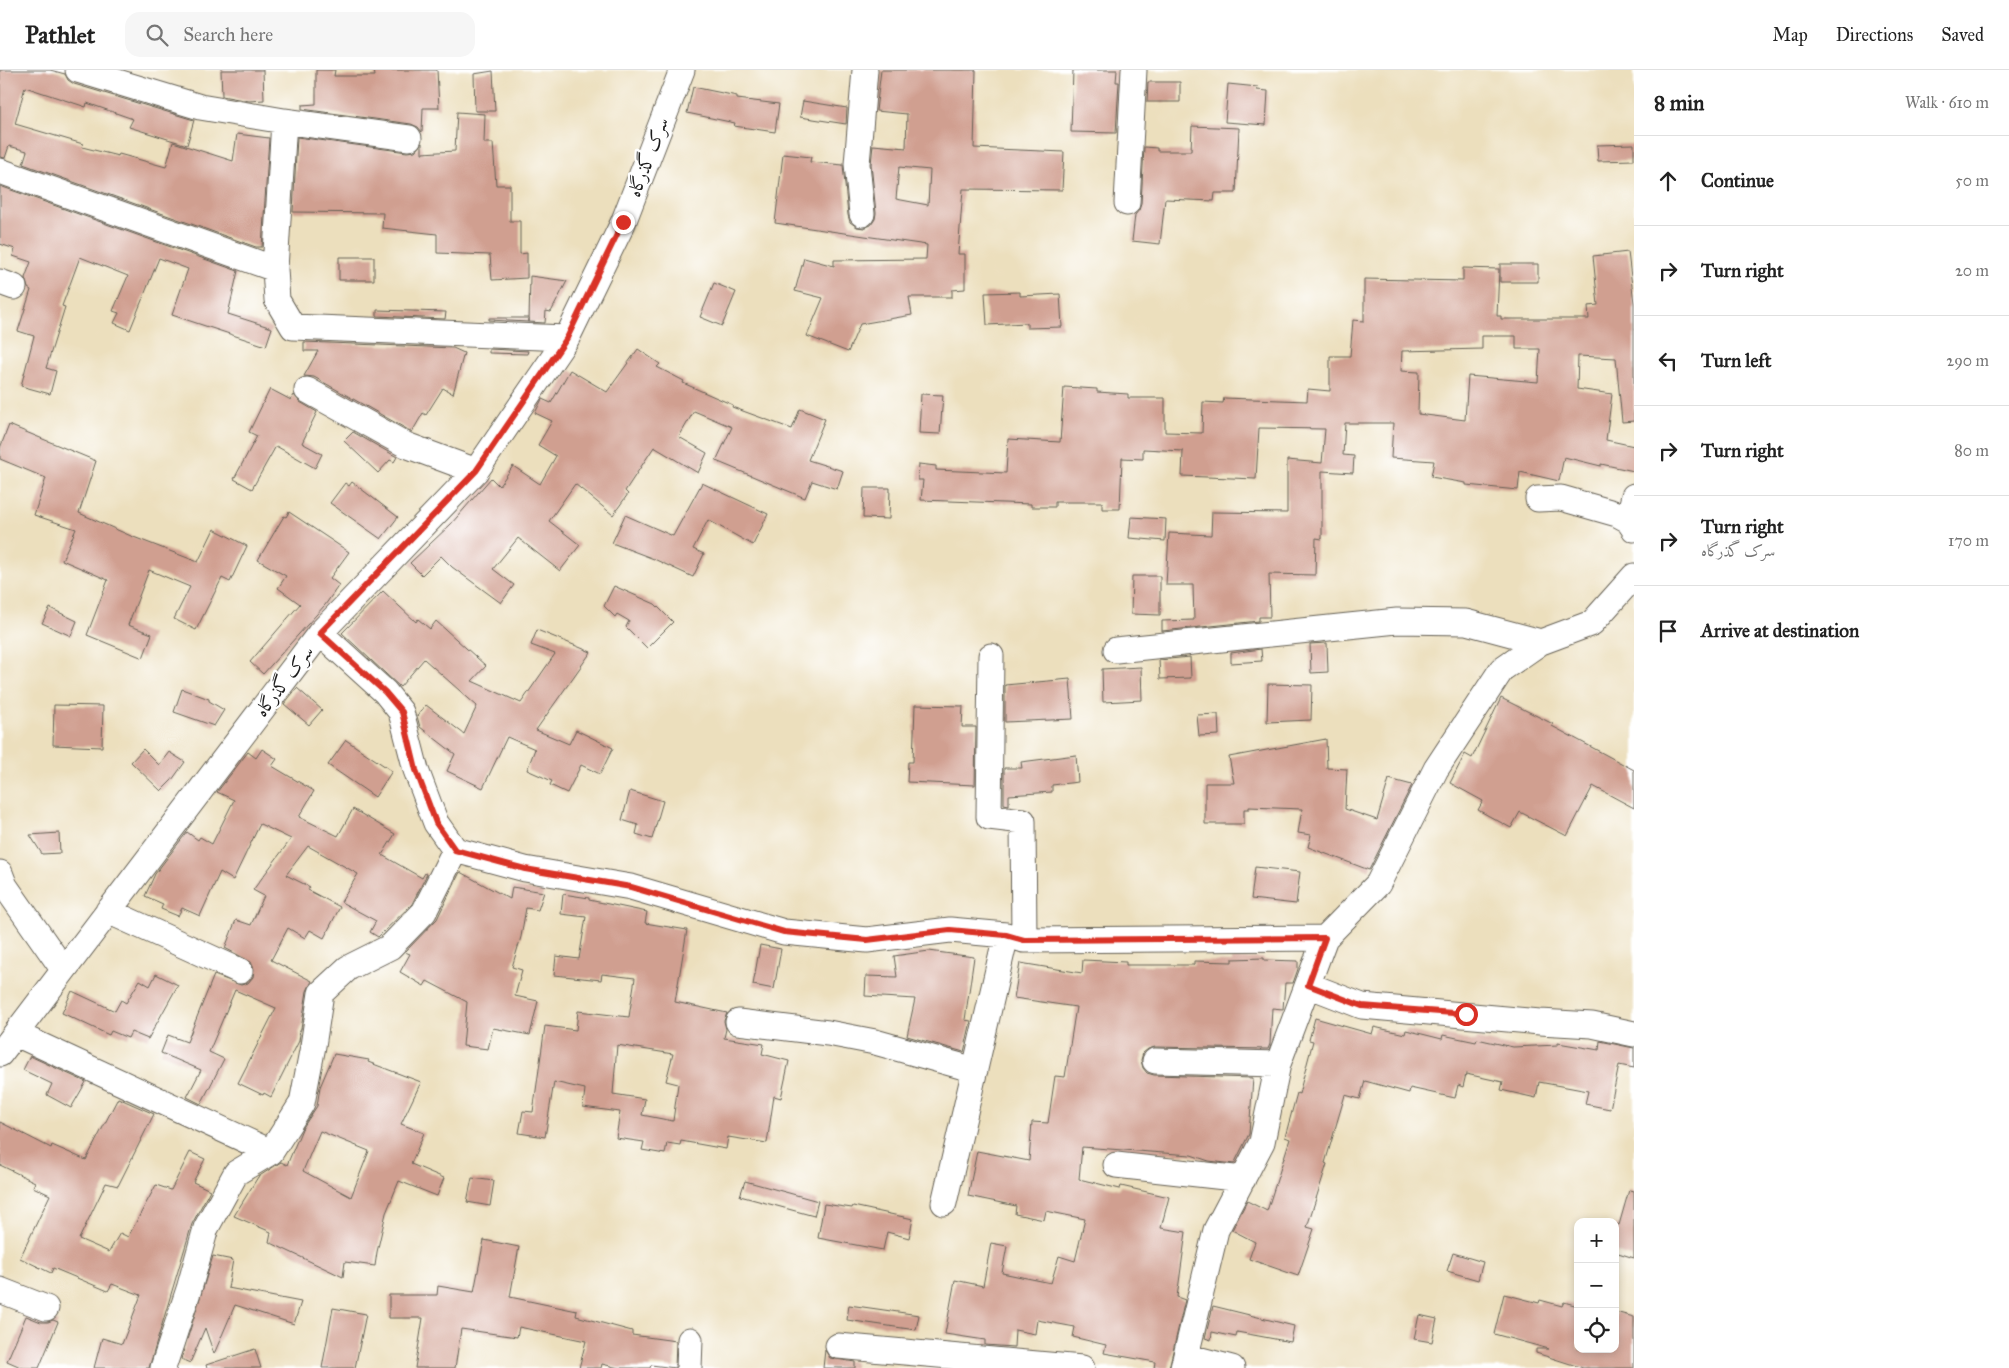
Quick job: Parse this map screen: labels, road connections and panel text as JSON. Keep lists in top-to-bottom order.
{
  "streets": {
    "street": ["سرک گذرگاه"]
  },
  "page": {
    "header": "Pathlet",
    "search": "Search here",
    "nav": ["Map", "Directions", "Saved"],
    "heading": ["8 min", "Walk · 610 m"],
    "list": [
      ["Continue", "50 m"],
      ["Turn right", "20 m"],
      ["Turn left", "290 m"],
      ["Turn right", "80 m"],
      ["Turn right", "سرک گذرگاه", "170 m"],
      "Arrive at destination"
    ],
    "map_buttons": ["+", "−"]
  }
}
